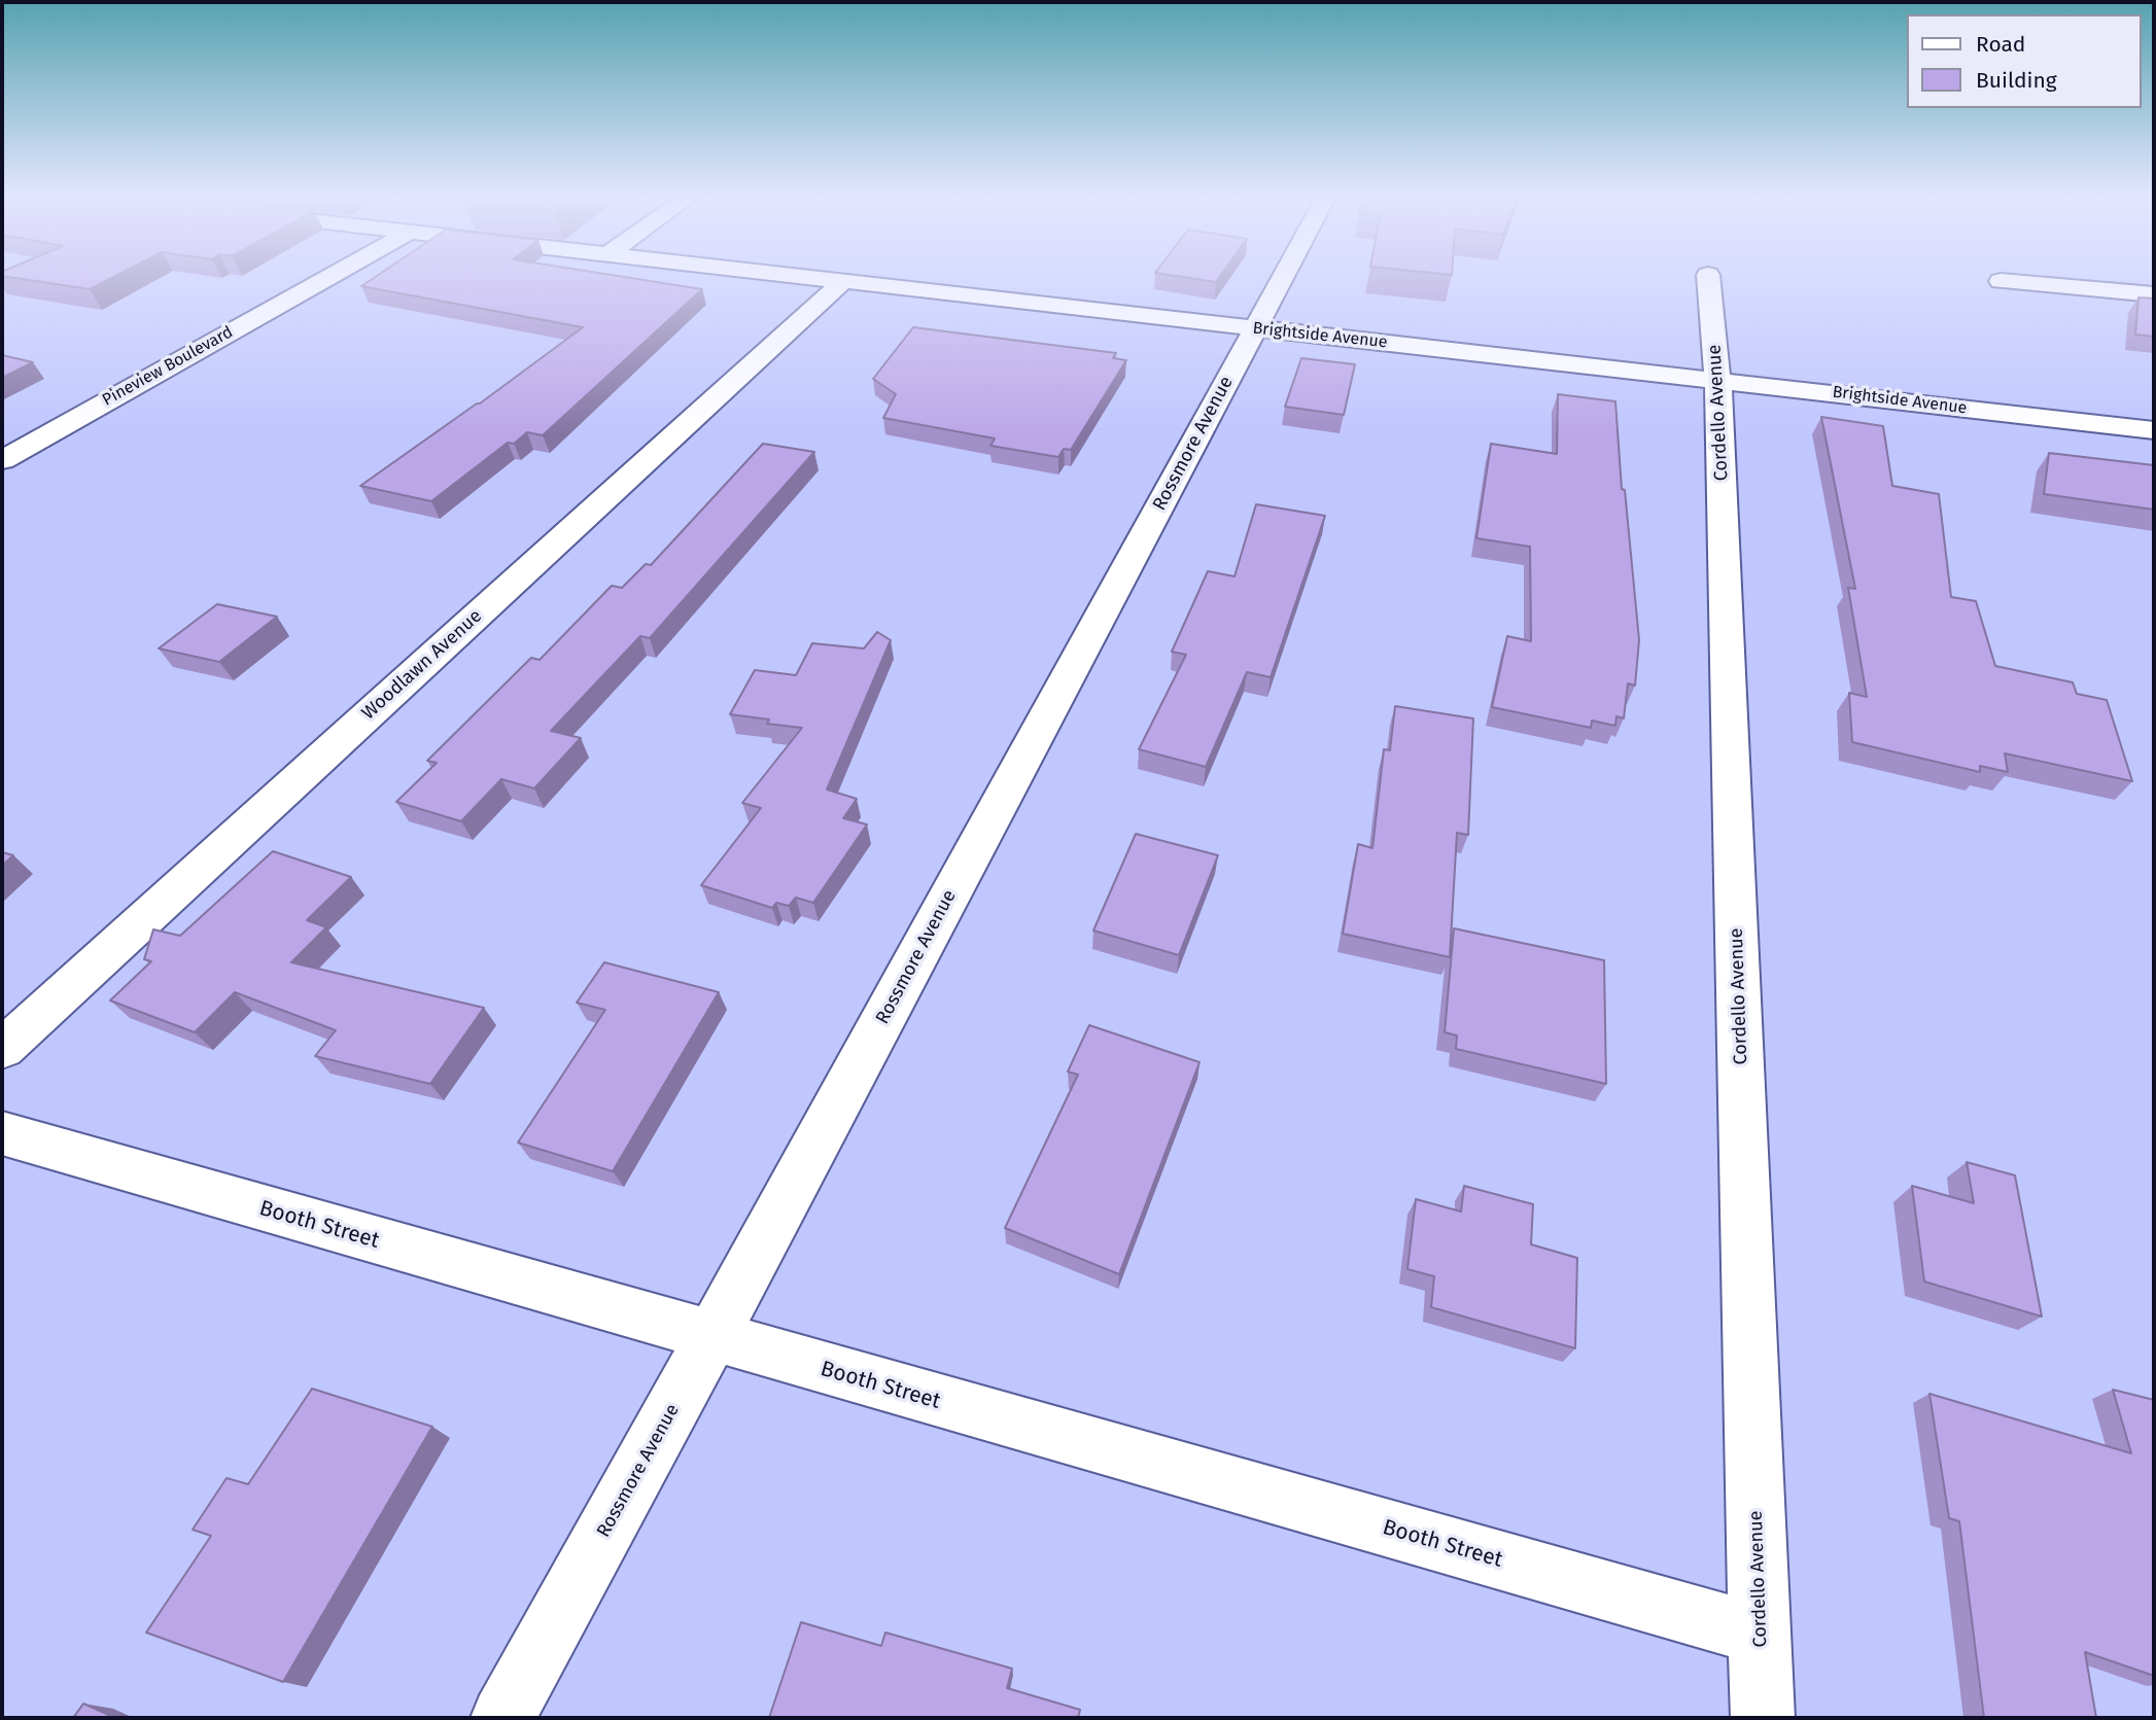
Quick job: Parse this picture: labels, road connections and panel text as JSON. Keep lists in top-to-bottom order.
{
  "streets": {
    "street": [
      "Brightside Avenue",
      "Pineview Boulevard",
      "Cordello Avenue",
      "Rossmore Avenue",
      "Woodlawn Avenue",
      "Booth Street"
    ]
  },
  "crossings": [
    ["Brightside Avenue", "Cordello Avenue"],
    ["Brightside Avenue", "Rossmore Avenue"],
    ["Brightside Avenue", "Woodlawn Avenue"],
    ["Cordello Avenue", "Booth Street"],
    ["Rossmore Avenue", "Booth Street"]
  ],
  "legend": ["Road", "Building"]
}
